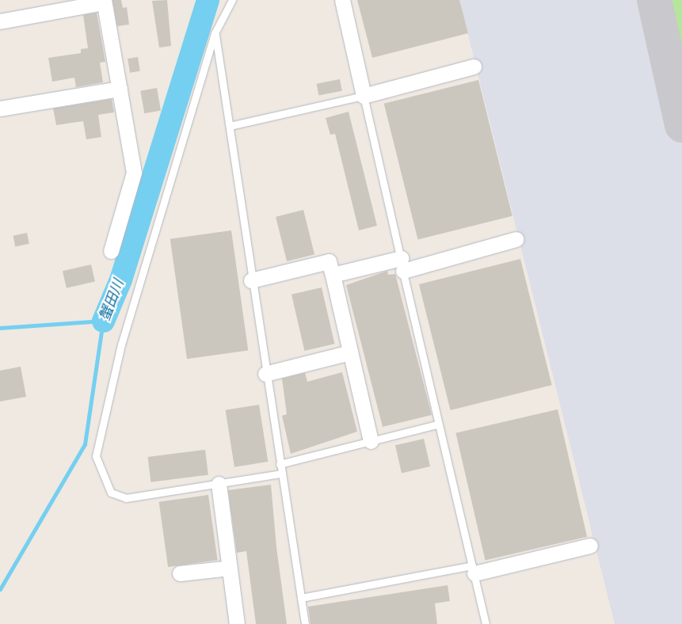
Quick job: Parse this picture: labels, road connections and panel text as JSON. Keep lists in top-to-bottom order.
{
  "water": ["蟹田川"]
}
